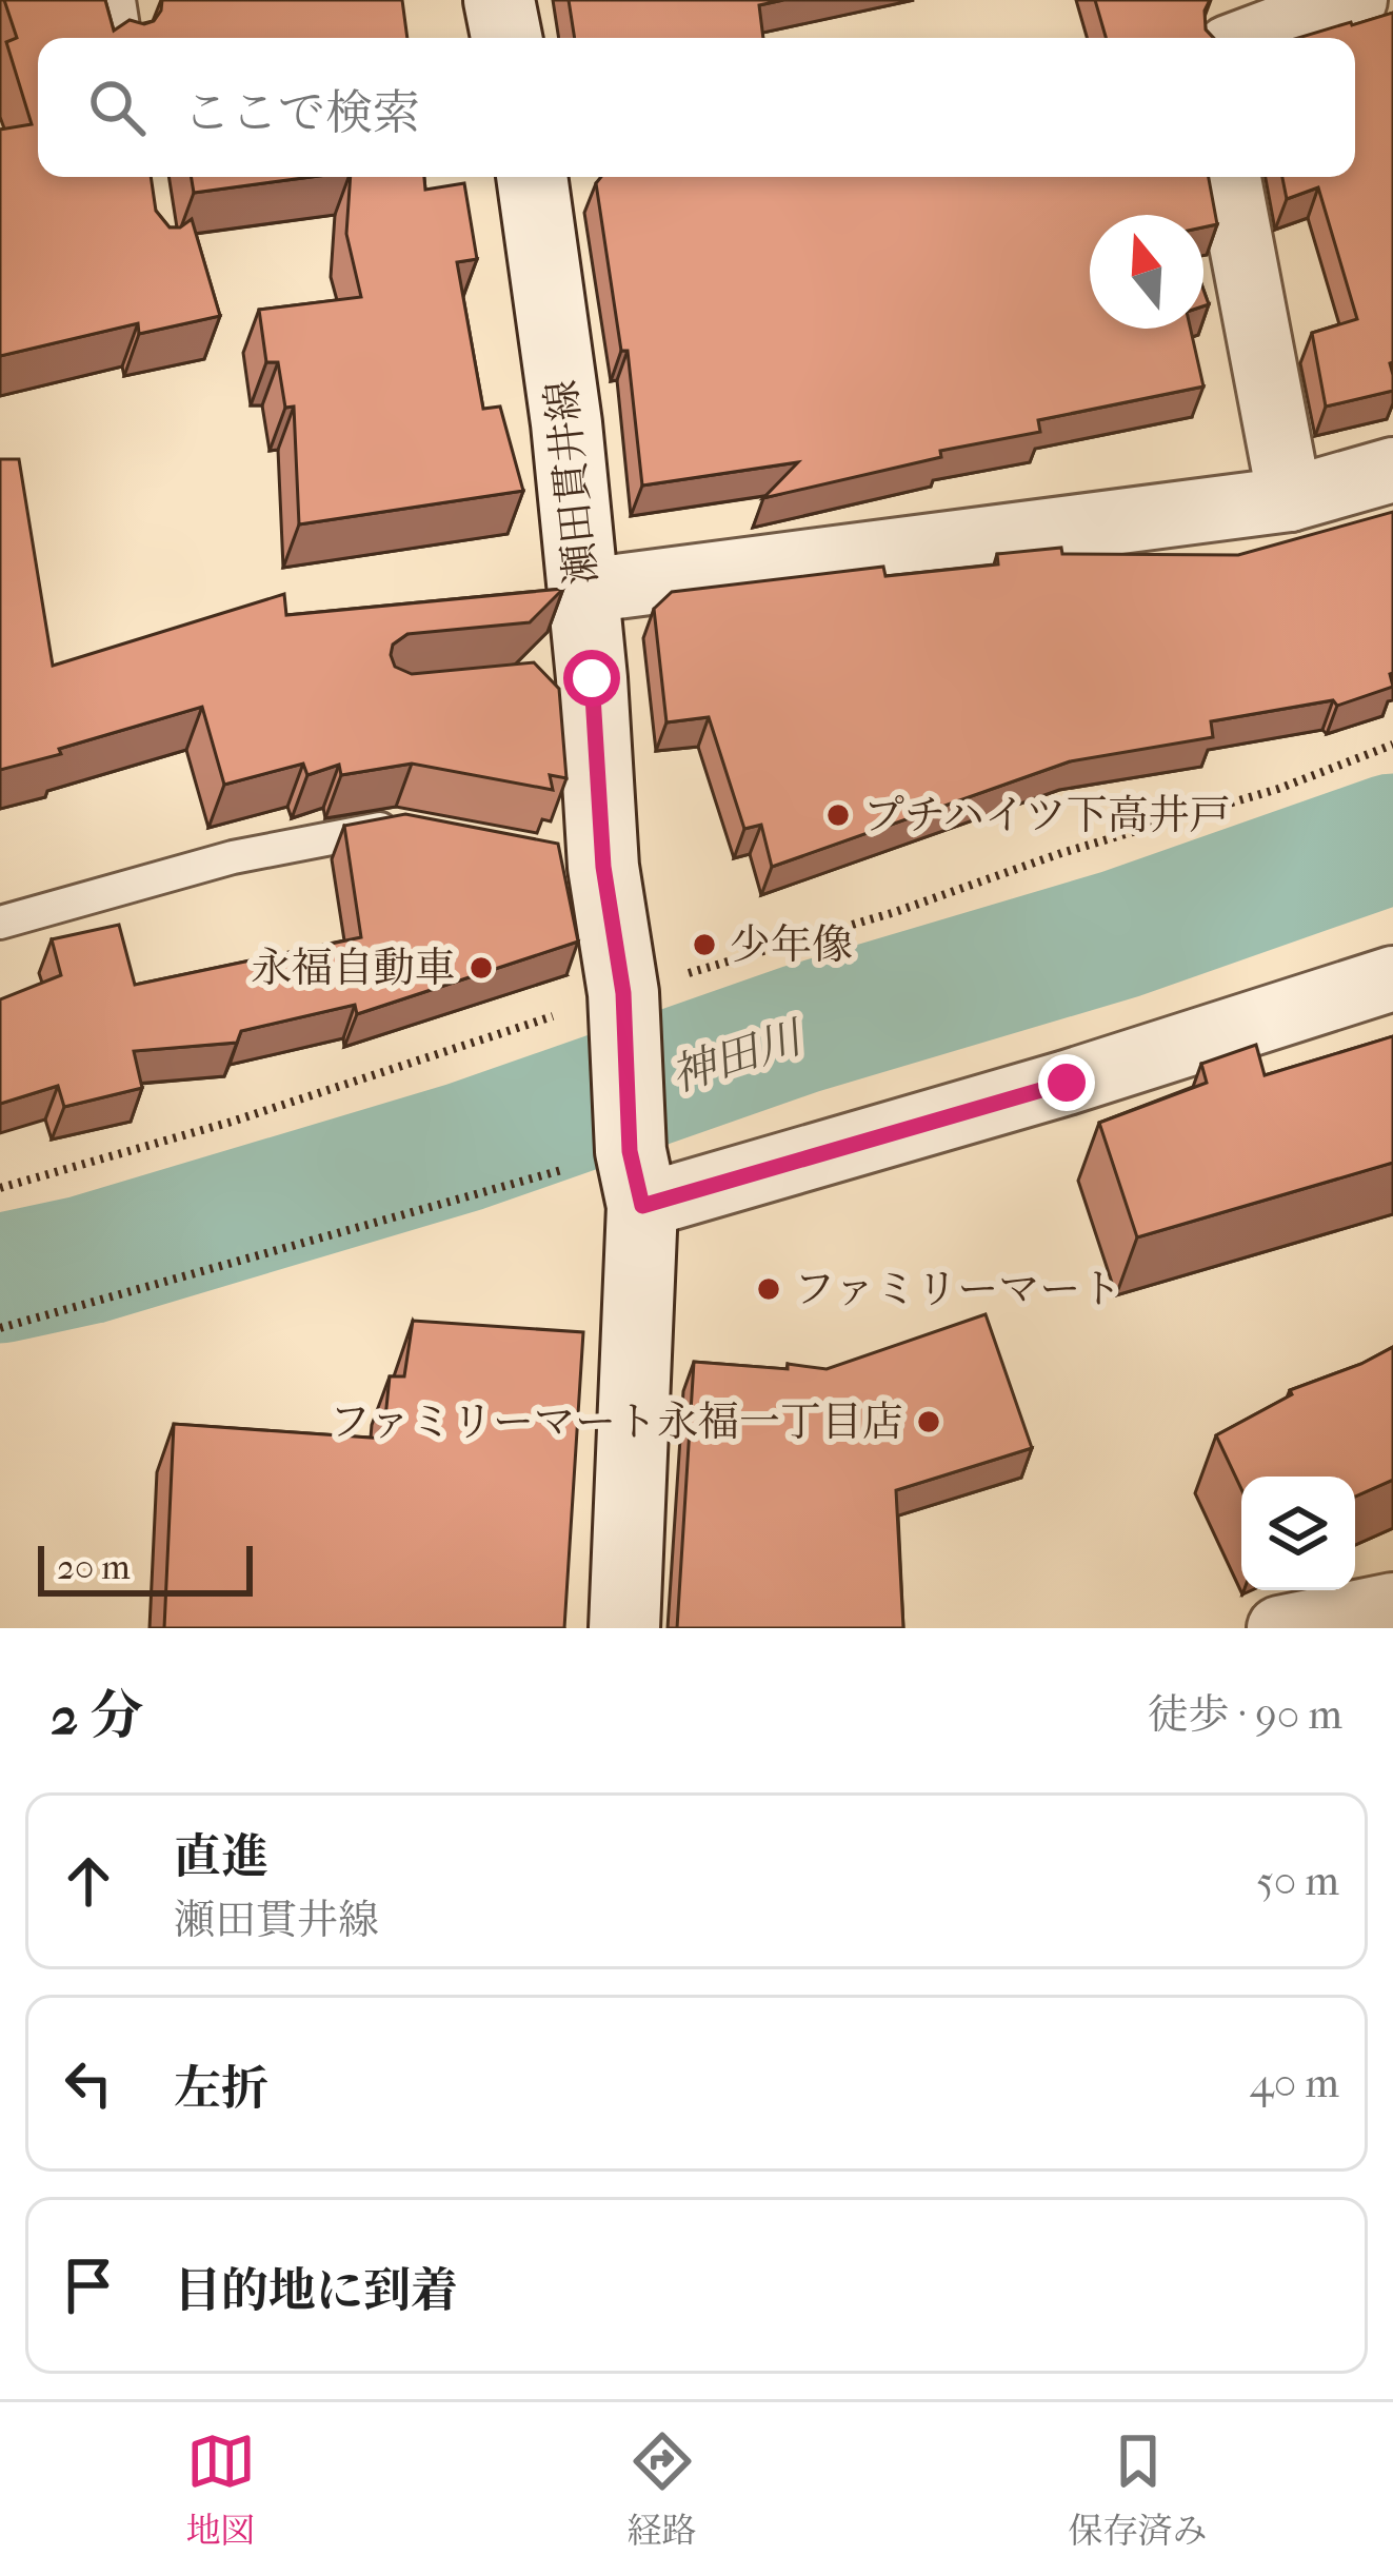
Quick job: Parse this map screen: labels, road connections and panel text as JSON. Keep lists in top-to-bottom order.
{
  "streets": {
    "main road": ["瀬田貫井線"]
  },
  "water": ["神田川"],
  "places": [
    "プチハイツ下高井戸",
    "少年像",
    "永福自動車",
    "ファミリーマート",
    "ファミリーマート永福一丁目店"
  ],
  "scale_bar": "20 m",
  "north": "top",
  "page": {
    "search": "ここで検索",
    "scale": "20 m",
    "heading": ["2 分", "徒歩 · 90 m"],
    "list": [
      ["直進", "瀬田貫井線", "50 m"],
      ["左折", "40 m"],
      "目的地に到着"
    ],
    "nav": ["地図", "経路", "保存済み"]
  }
}
